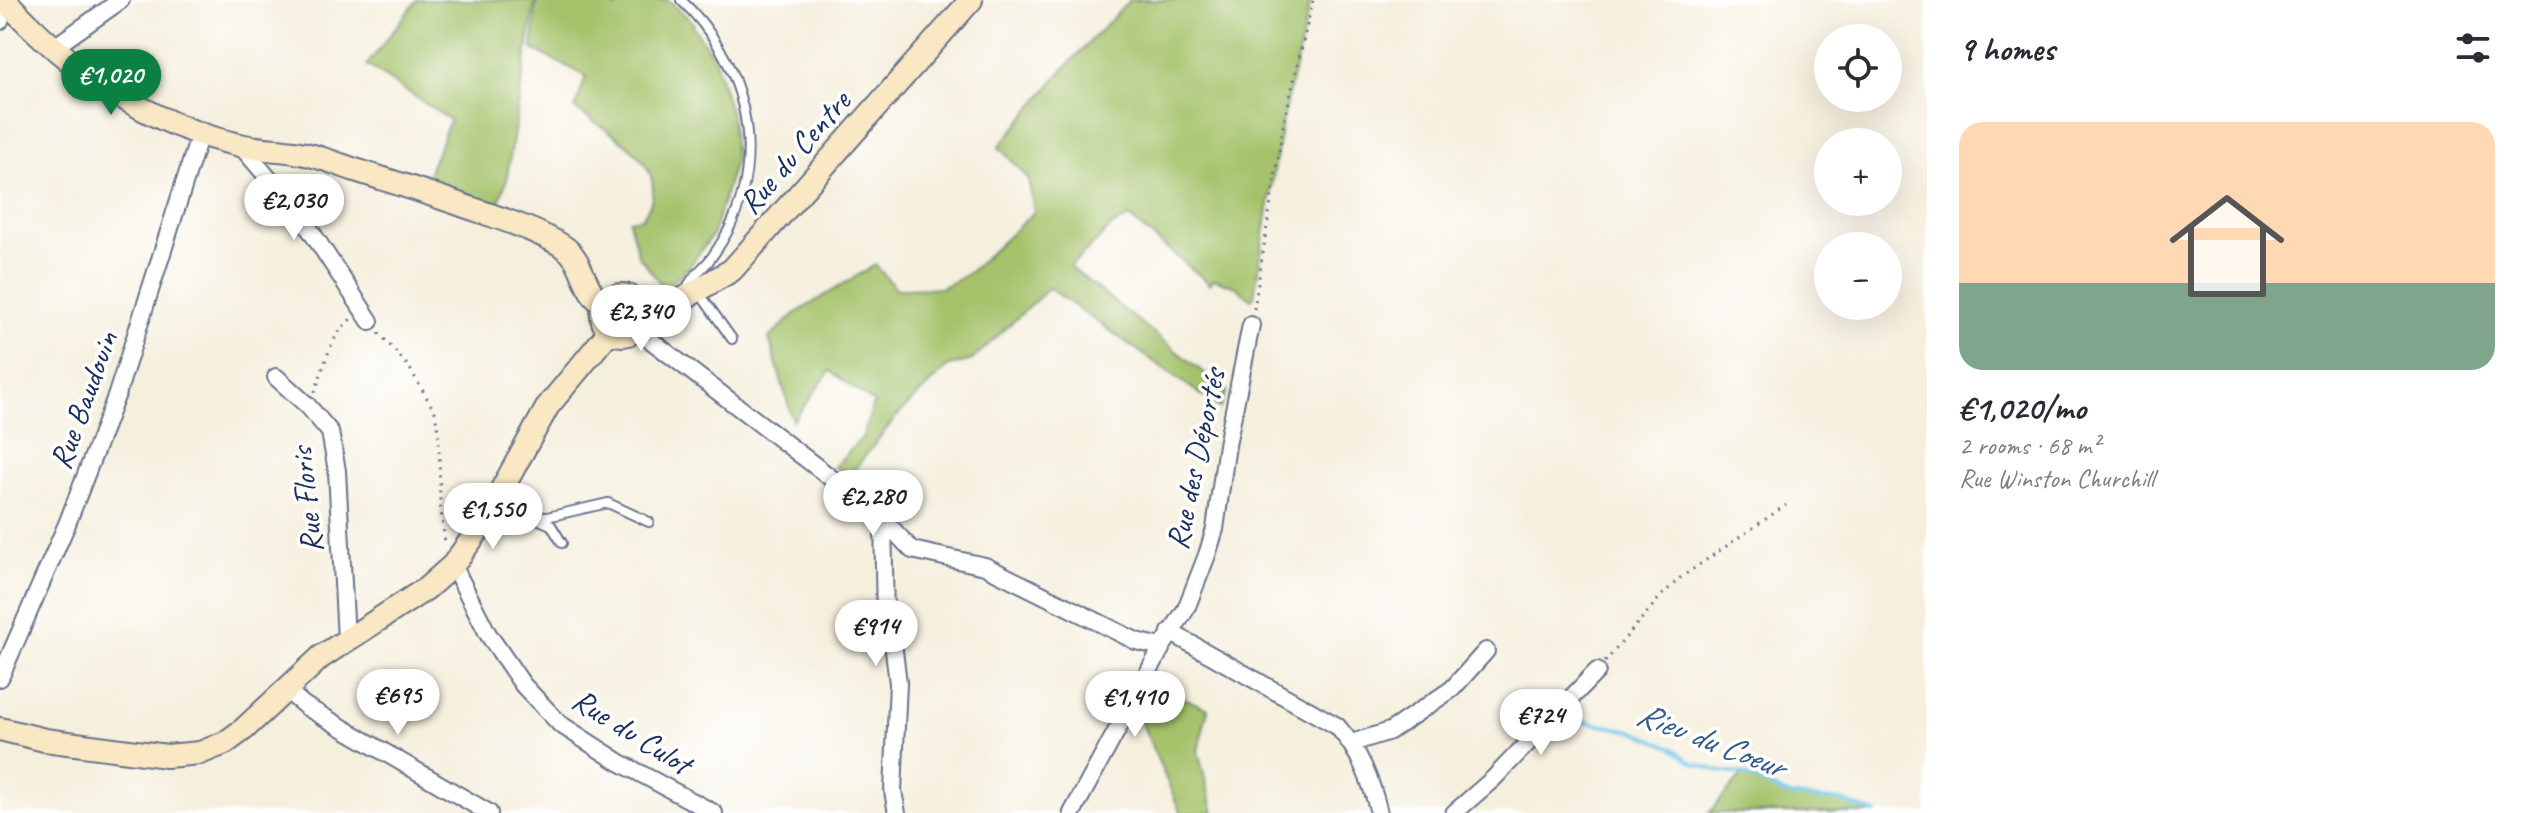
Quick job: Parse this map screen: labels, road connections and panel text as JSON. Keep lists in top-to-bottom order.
{
  "streets": {
    "street": [
      "Rue du Centre",
      "Rue Baudouin",
      "Rue des Déportés",
      "Rue Floris",
      "Rue du Culot"
    ]
  },
  "water": ["Rieu du Coeur"],
  "page": {
    "heading": "9 homes",
    "map_buttons": ["+", "−"],
    "price": [
      "€1,020",
      "€2,030",
      "€2,340",
      "€2,280",
      "€1,550",
      "€914",
      "€695",
      "€1,410",
      "€724"
    ],
    "list": [
      {
        "name": "€1,020/mo",
        "note": "2 rooms · 68 m² · Rue Winston Churchill"
      }
    ]
  }
}
